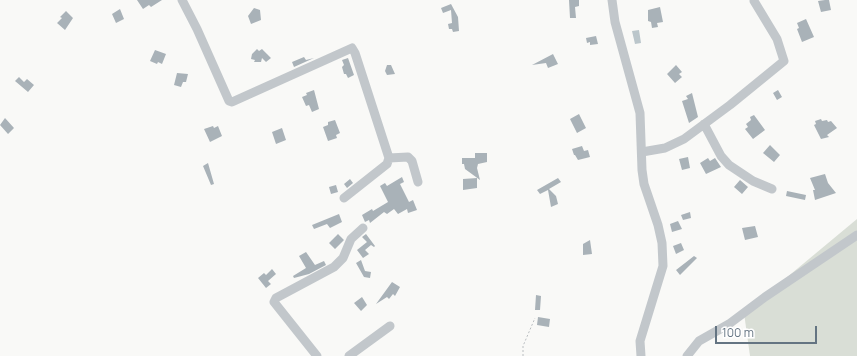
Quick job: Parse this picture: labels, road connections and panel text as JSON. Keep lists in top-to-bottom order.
{
  "scale_bar": "100 m"
}
